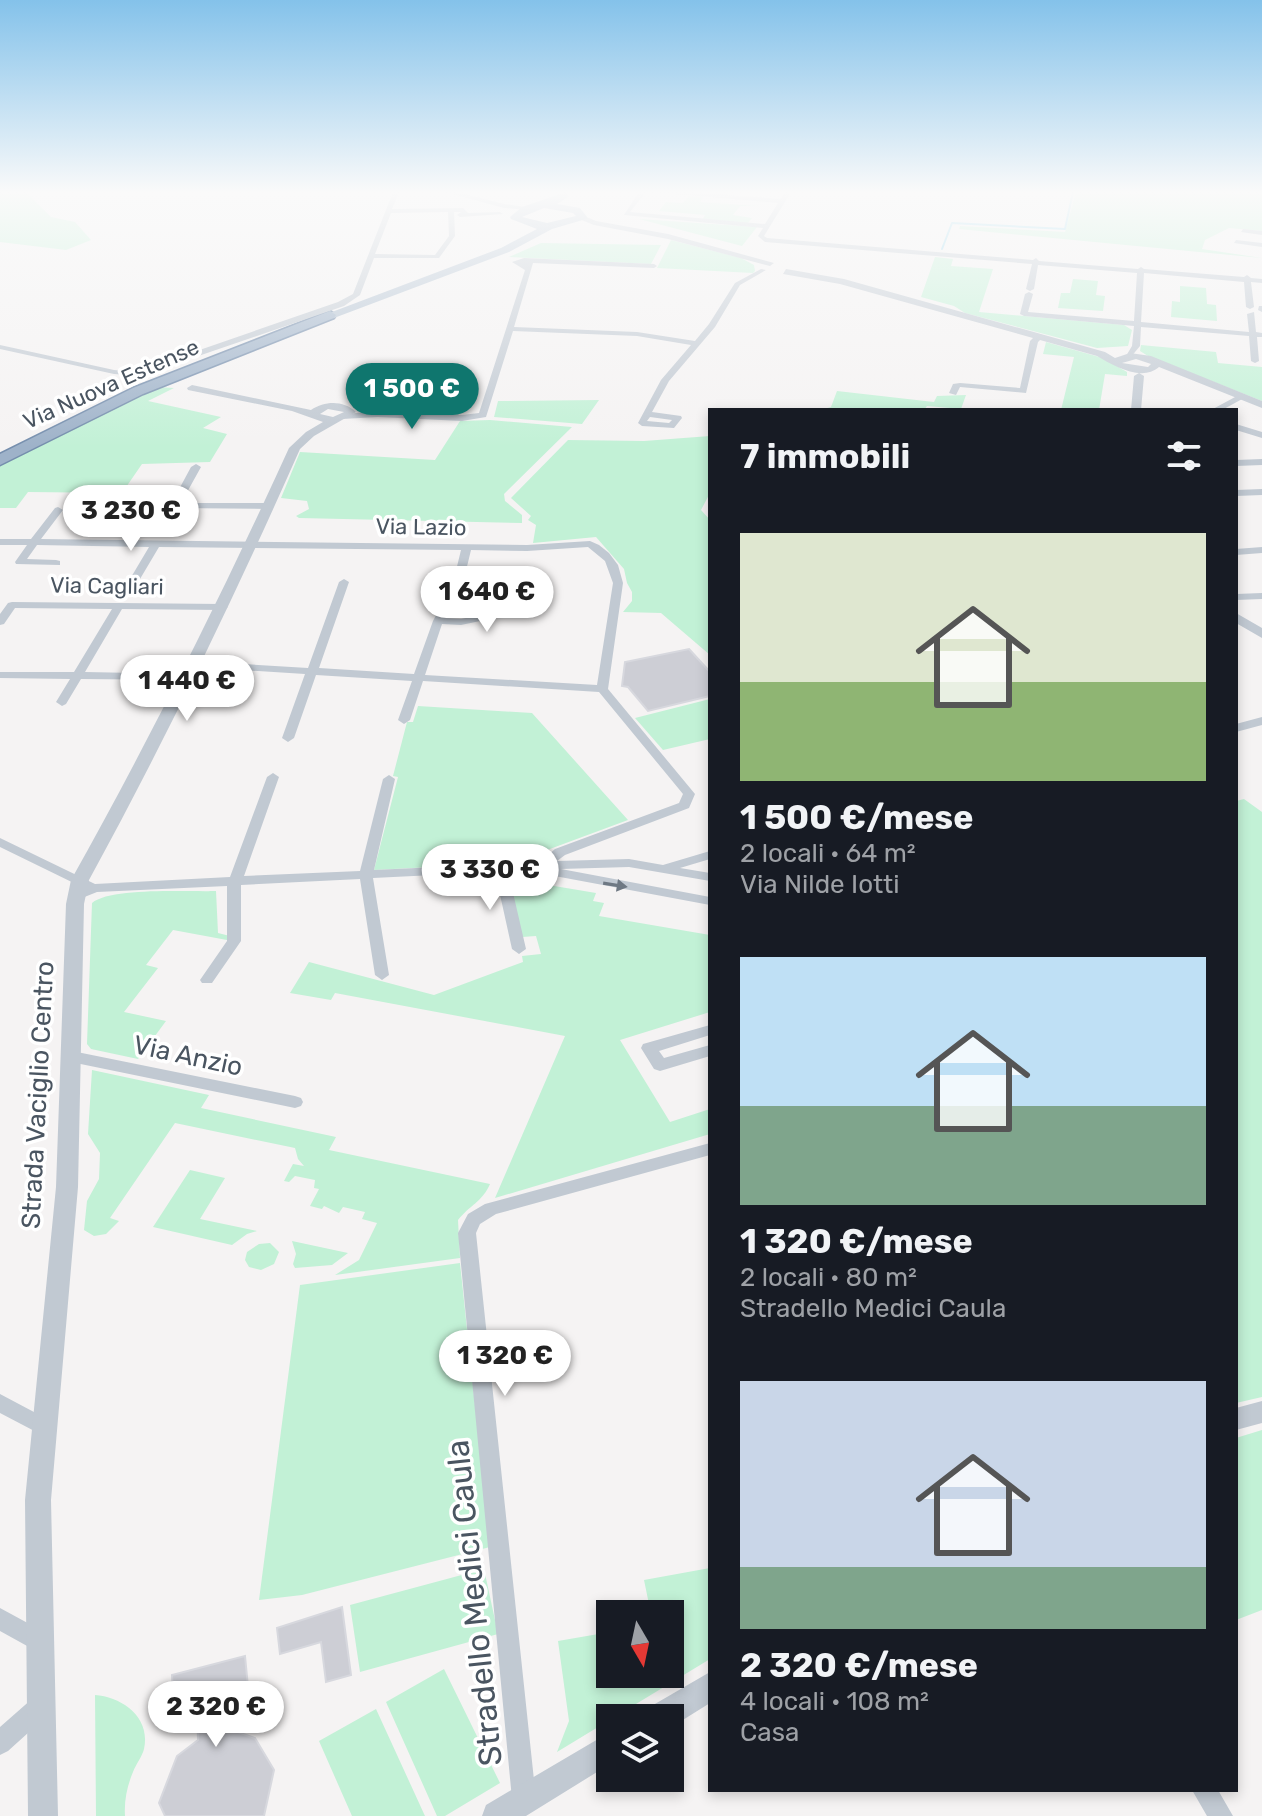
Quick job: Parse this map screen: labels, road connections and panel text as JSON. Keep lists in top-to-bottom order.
{
  "streets": {
    "highway": ["Via Nuova Estense"],
    "street": [
      "Via Lazio",
      "Via Cagliari",
      "Via Anzio",
      "Strada Vaciglio Centro",
      "Stradello Medici Caula"
    ]
  },
  "crossings": [
    ["Via Lazio", "Strada Vaciglio Centro"],
    ["Via Cagliari", "Strada Vaciglio Centro"],
    ["Via Anzio", "Strada Vaciglio Centro"]
  ],
  "north": "bottom",
  "page": {
    "price": [
      "1 500 €",
      "3 230 €",
      "1 640 €",
      "1 440 €",
      "3 330 €",
      "1 320 €",
      "2 320 €"
    ],
    "heading": "7 immobili",
    "list": [
      {
        "name": "1 500 €/mese",
        "note": "2 locali · 64 m² · Via Nilde Iotti"
      },
      {
        "name": "1 320 €/mese",
        "note": "2 locali · 80 m² · Stradello Medici Caula"
      },
      {
        "name": "2 320 €/mese",
        "note": "4 locali · 108 m² · Casa"
      }
    ]
  }
}
